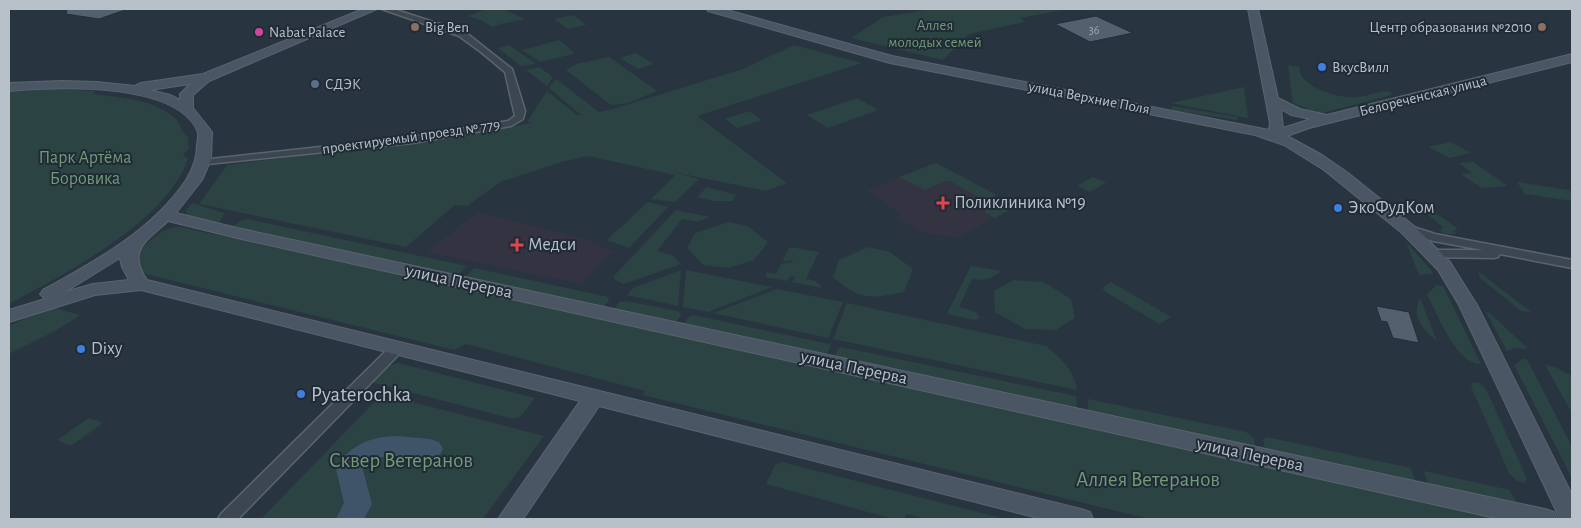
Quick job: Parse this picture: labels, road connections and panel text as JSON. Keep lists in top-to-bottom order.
{
  "streets": {
    "main road": ["Белореченская улица", "улица Верхние Поля", "улица Перерва"],
    "street": ["проектируемый проезд № 779"]
  },
  "crossings": [
    ["Белореченская улица", "улица Верхние Поля"]
  ],
  "parks": [
    "Аллея молодых семей",
    "Парк Артёма Боровика",
    "Сквер Ветеранов",
    "Аллея Ветеранов"
  ],
  "places": {
    "other": [
      "Big Ben",
      "Центр образования №2010",
      "Nabat Palace",
      "ВкусВилл",
      "СДЭК",
      "ЭкоФудКом",
      "Dixy",
      "Pyaterochka"
    ],
    "health": ["Поликлиника №19", "Медси"]
  },
  "house_numbers": ["36"]
}
